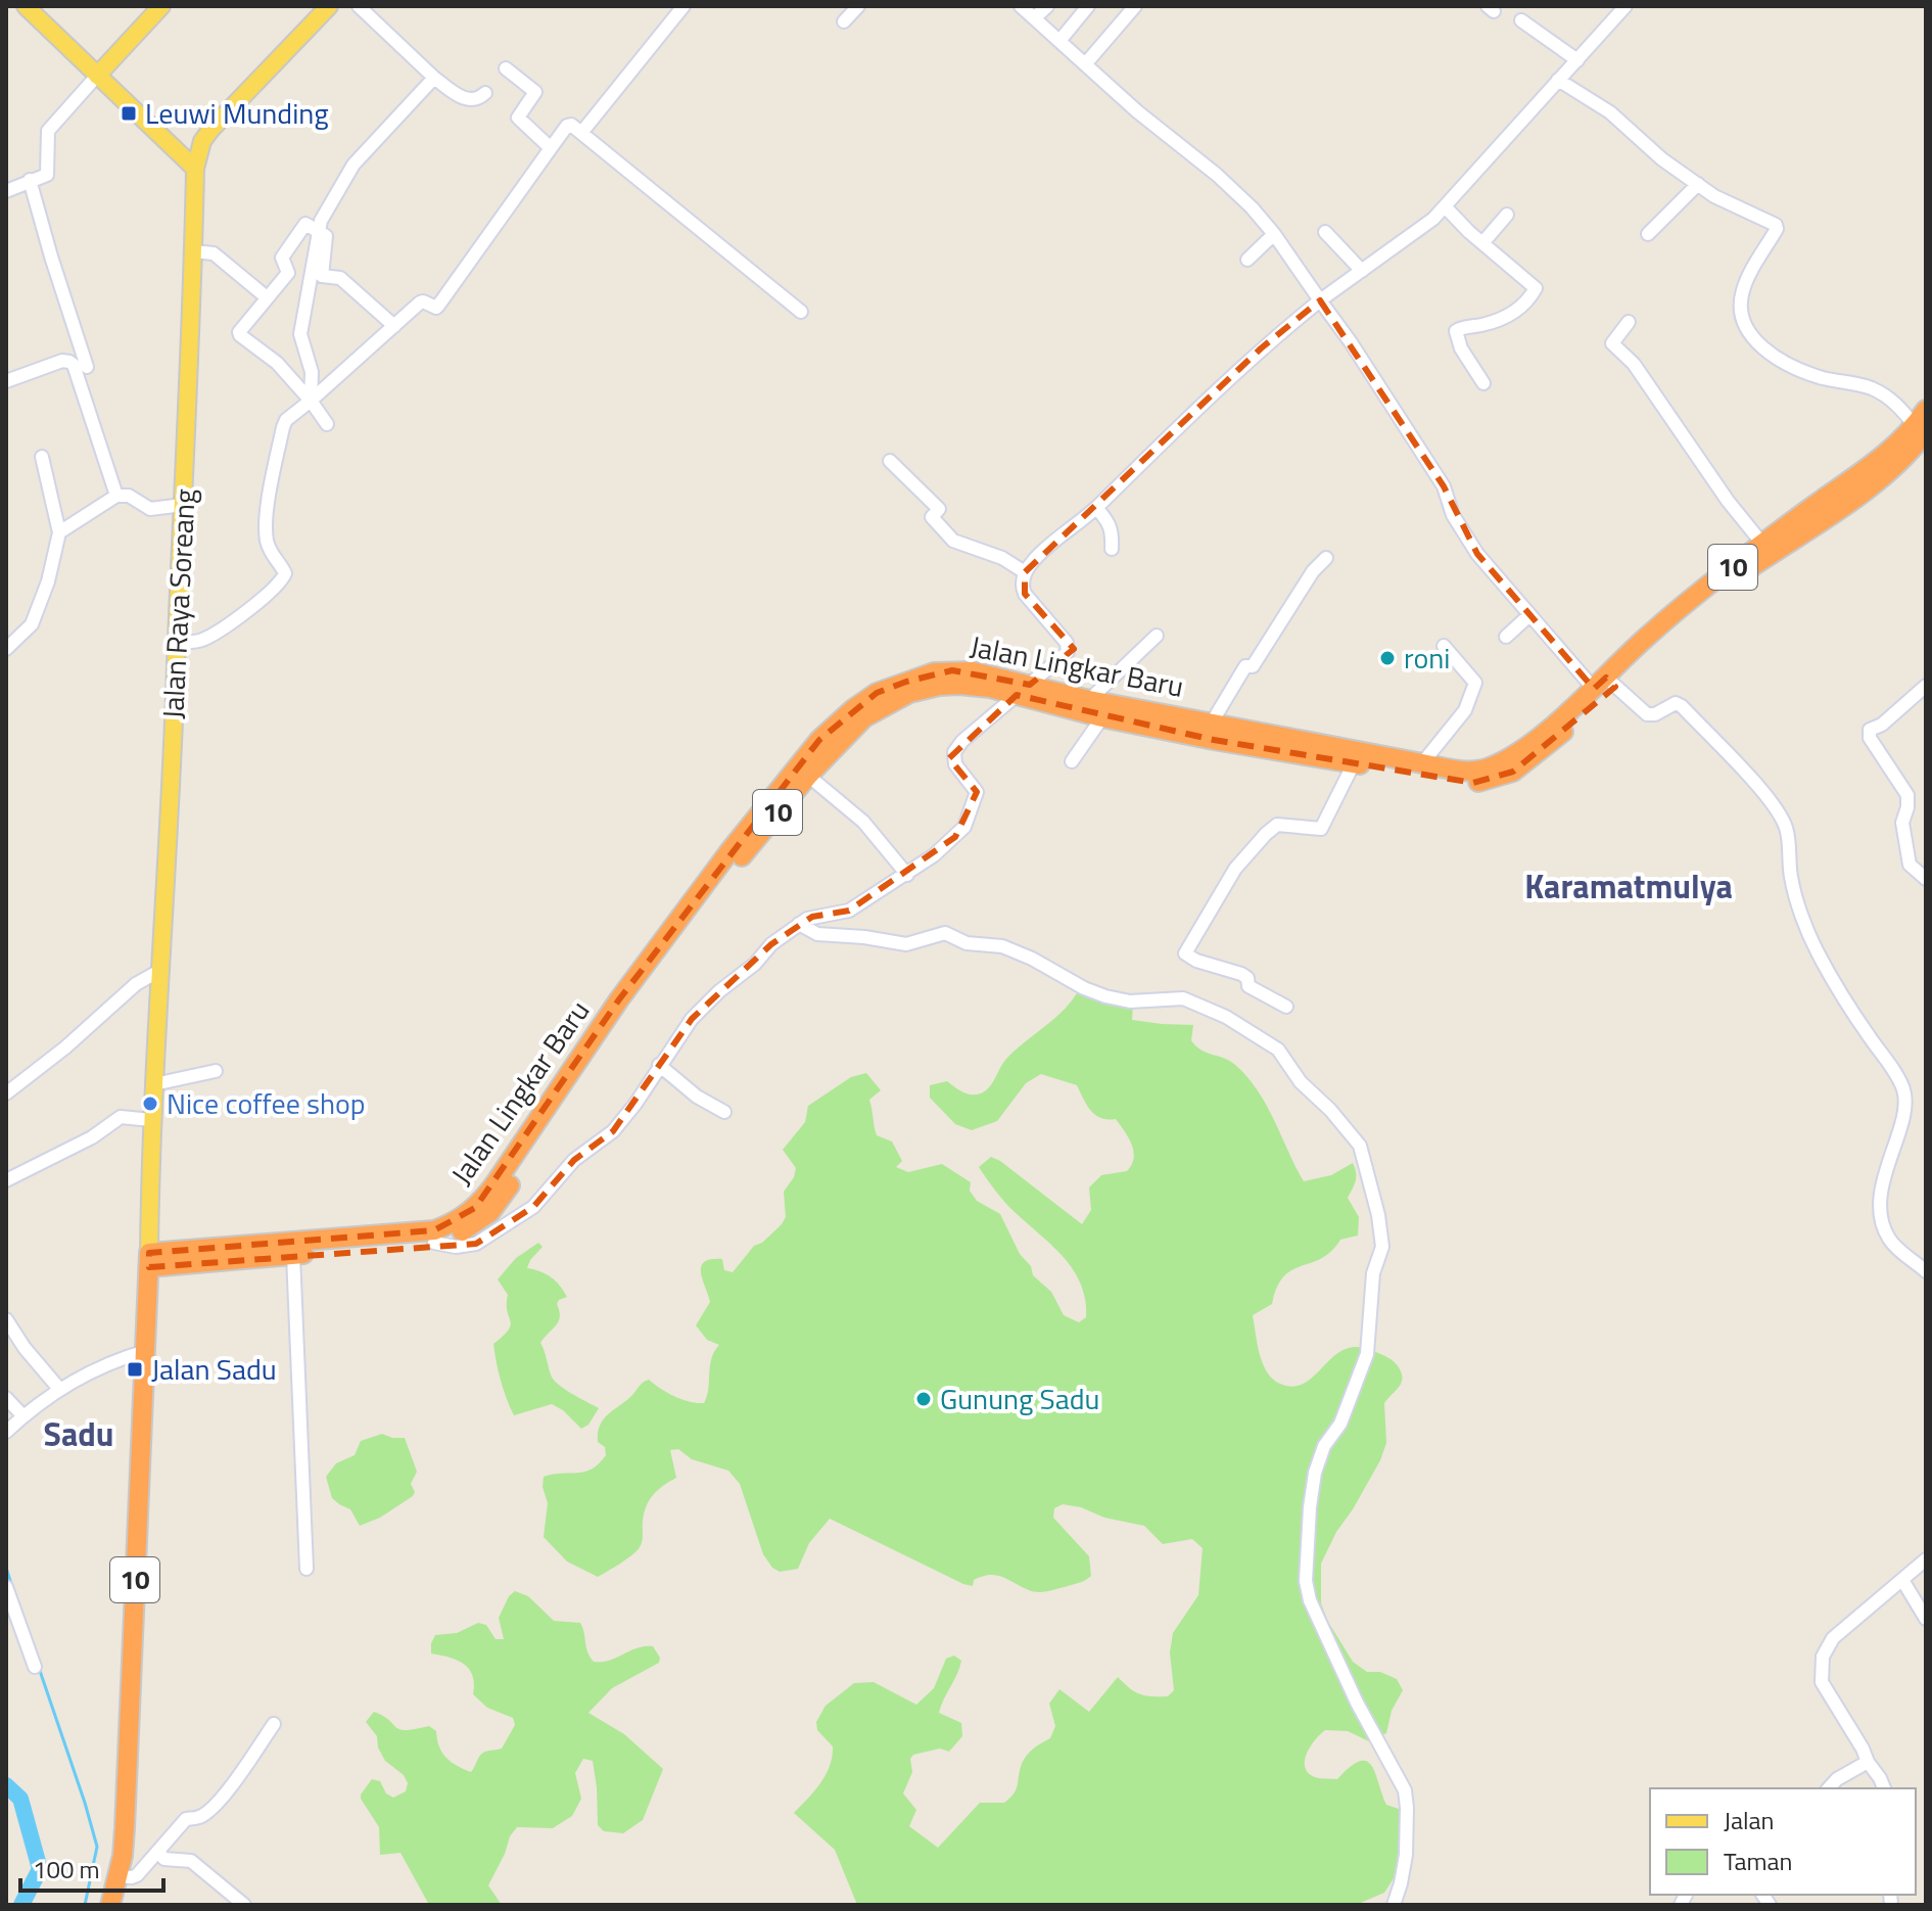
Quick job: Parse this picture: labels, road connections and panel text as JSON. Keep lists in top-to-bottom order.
{
  "streets": {
    "highway": ["10", "Jalan Lingkar Baru"],
    "main road": ["Jalan Raya Soreang"]
  },
  "crossings": [
    ["10", "Jalan Raya Soreang"],
    ["10", "Jalan Lingkar Baru"],
    ["Jalan Raya Soreang", "Jalan Lingkar Baru"]
  ],
  "districts": ["Karamatmulya", "Sadu"],
  "places": {
    "transit": ["Leuwi Munding", "Jalan Sadu"],
    "other": ["roni", "Nice coffee shop", "Gunung Sadu"]
  },
  "legend": ["Jalan", "Taman"],
  "scale_bar": "100 m"
}
